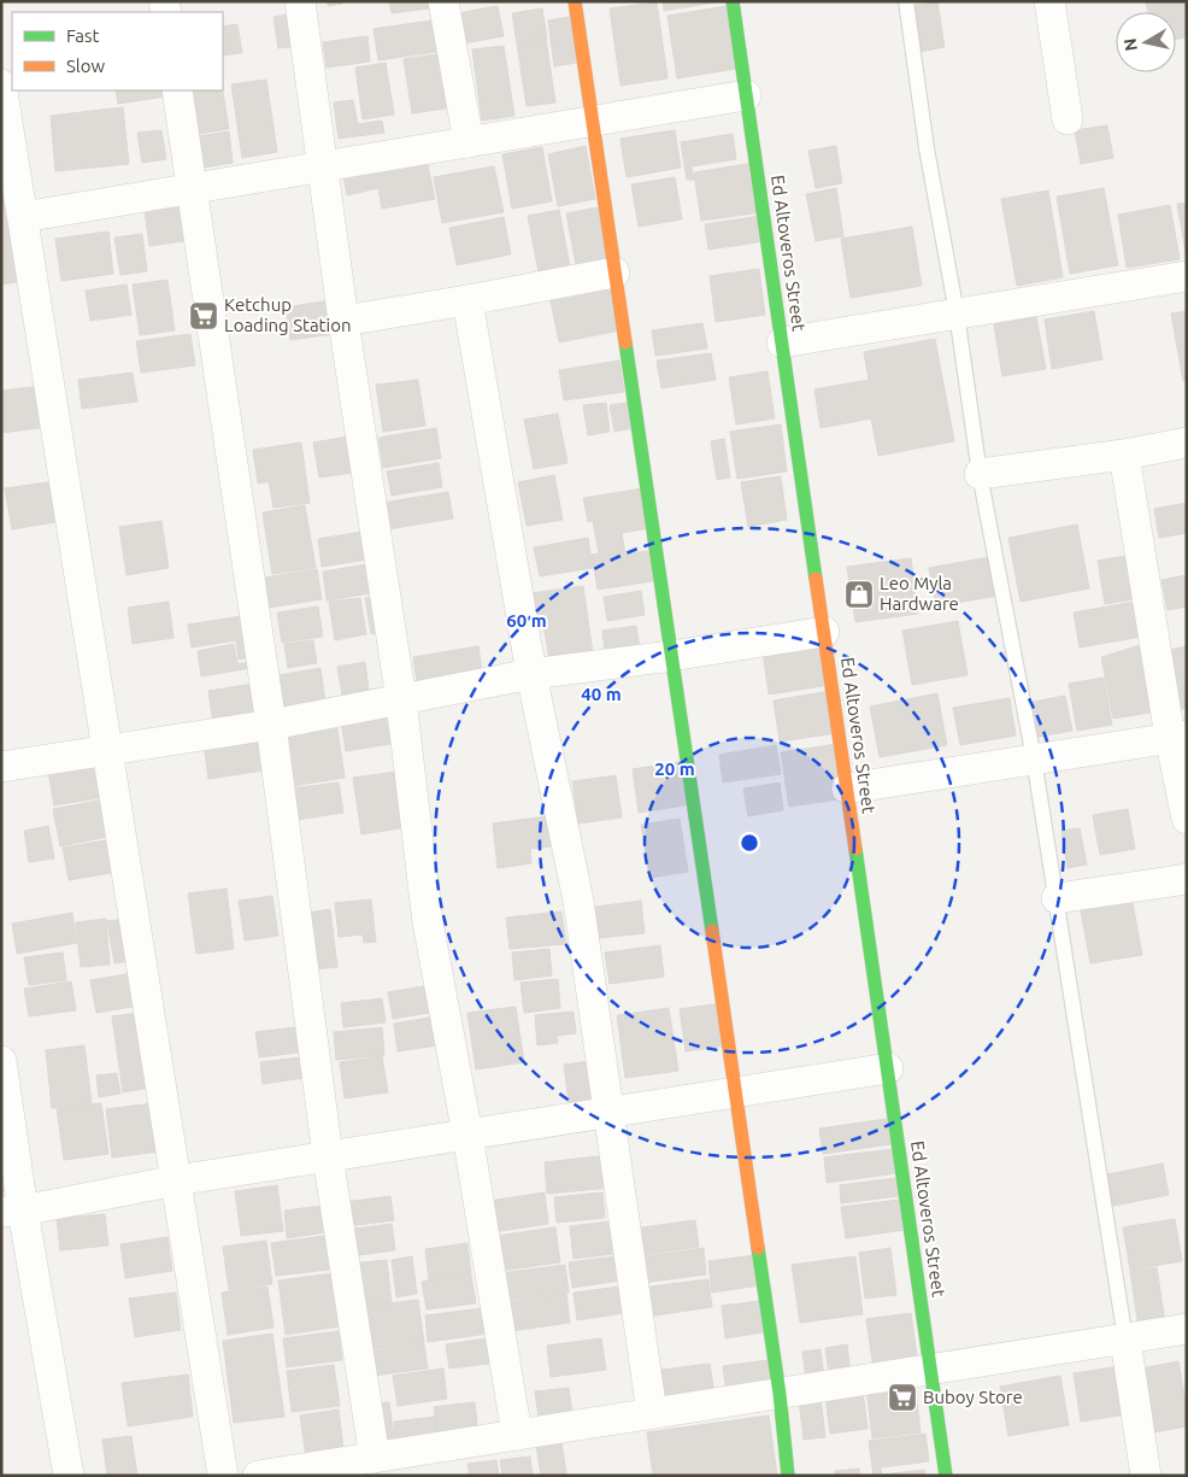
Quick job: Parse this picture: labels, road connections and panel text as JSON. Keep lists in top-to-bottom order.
{
  "streets": {
    "street": ["Ed Altoveros Street"]
  },
  "places": {
    "supermarket": ["Ketchup Loading Station", "Buboy Store"],
    "shop": ["Leo Myla Hardware"]
  },
  "legend": ["Fast", "Slow"],
  "north": "left",
  "rings": ["60 m", "40 m", "20 m"]
}
